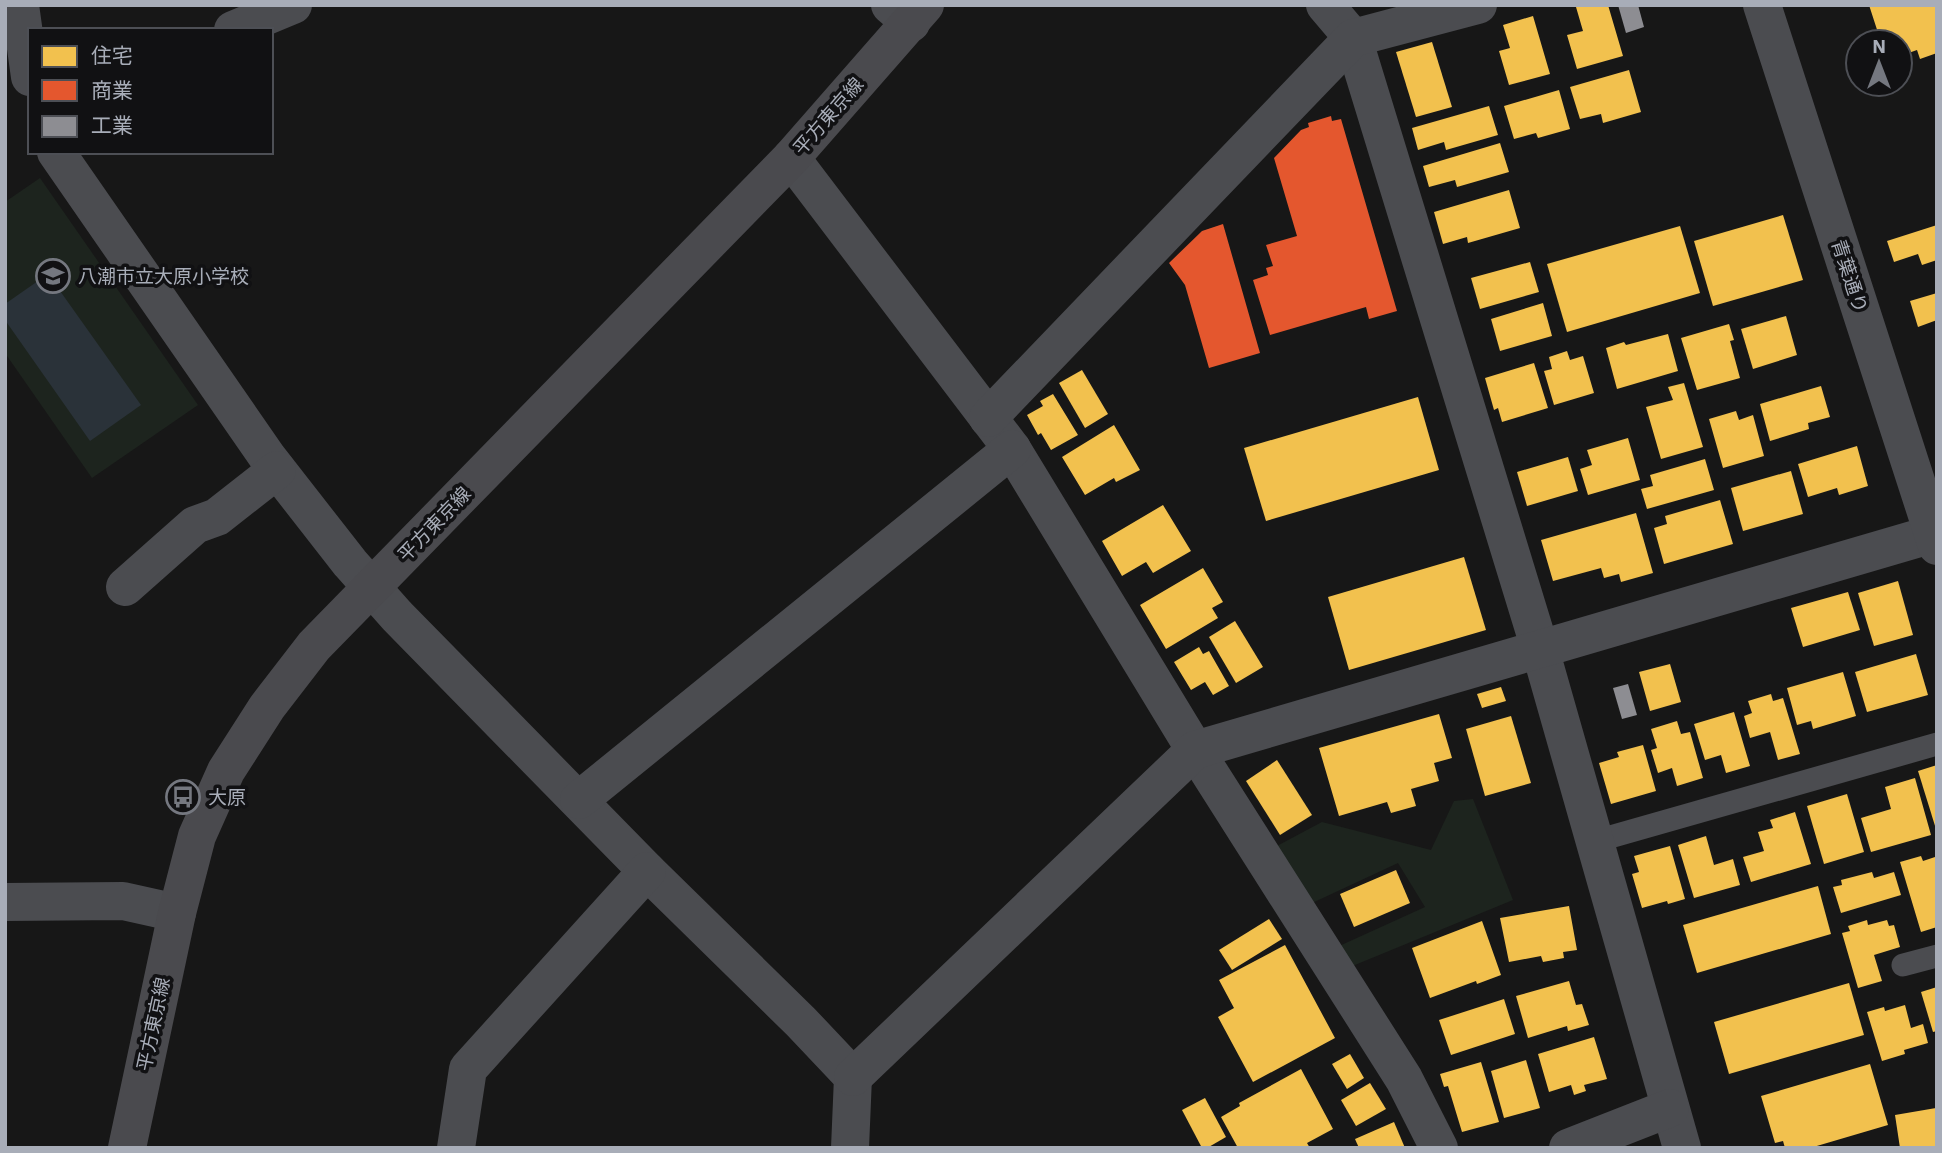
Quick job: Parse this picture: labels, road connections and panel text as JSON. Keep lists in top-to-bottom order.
{
  "streets": {
    "main road": ["平方東京線"],
    "street": ["青葉通り"]
  },
  "places": {
    "school or university": ["八潮市立大原小学校"],
    "bus stop": ["大原"]
  },
  "legend": ["住宅", "商業", "工業"],
  "north": "top"
}
